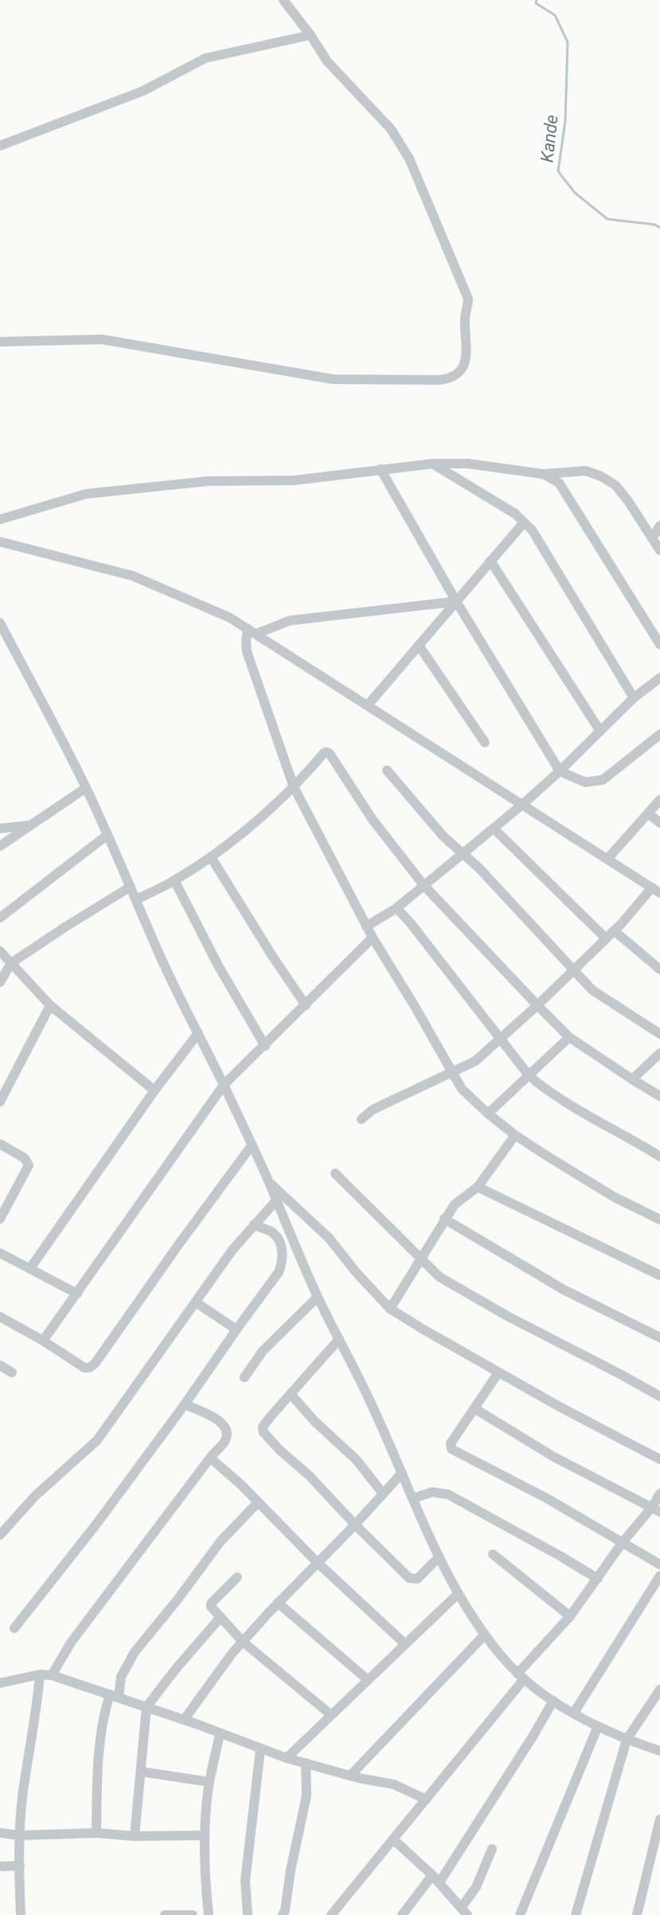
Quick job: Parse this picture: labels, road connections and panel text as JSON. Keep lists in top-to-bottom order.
{
  "water": ["Kande"]
}
